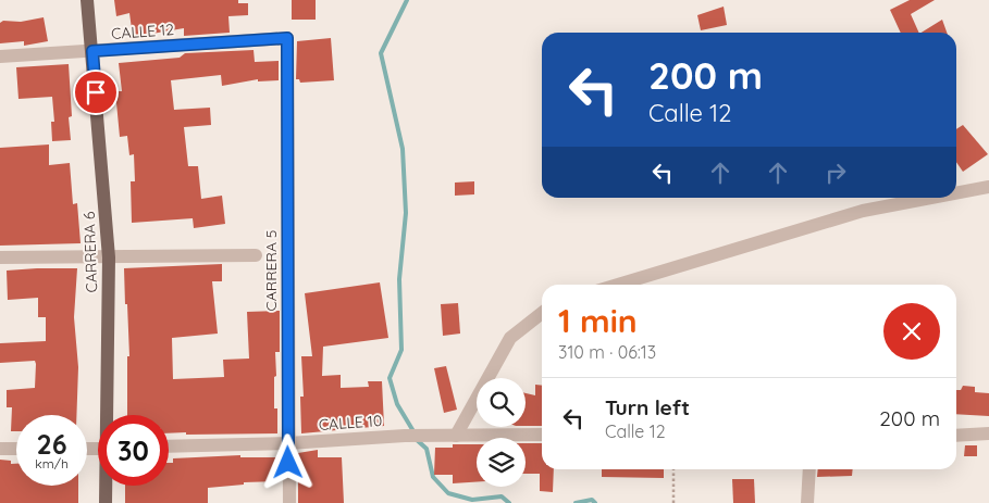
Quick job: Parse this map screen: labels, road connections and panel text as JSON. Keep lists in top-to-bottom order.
{
  "streets": {
    "main road": ["CARRERA 6"],
    "street": ["CALLE 12", "CARRERA 5", "CALLE 10"]
  },
  "crossings": [
    ["CALLE 12", "CARRERA 6"],
    ["CALLE 12", "CARRERA 5"],
    ["CARRERA 5", "CALLE 10"]
  ],
  "page": {
    "turn": ["200 m", "Calle 12"],
    "heading": ["1 min", "310 m · 06:13"],
    "list": [
      {
        "name": "Turn left",
        "note": "Calle 12",
        "value": "200 m"
      }
    ],
    "speed": "26 km/h",
    "limit": "30"
  }
}
